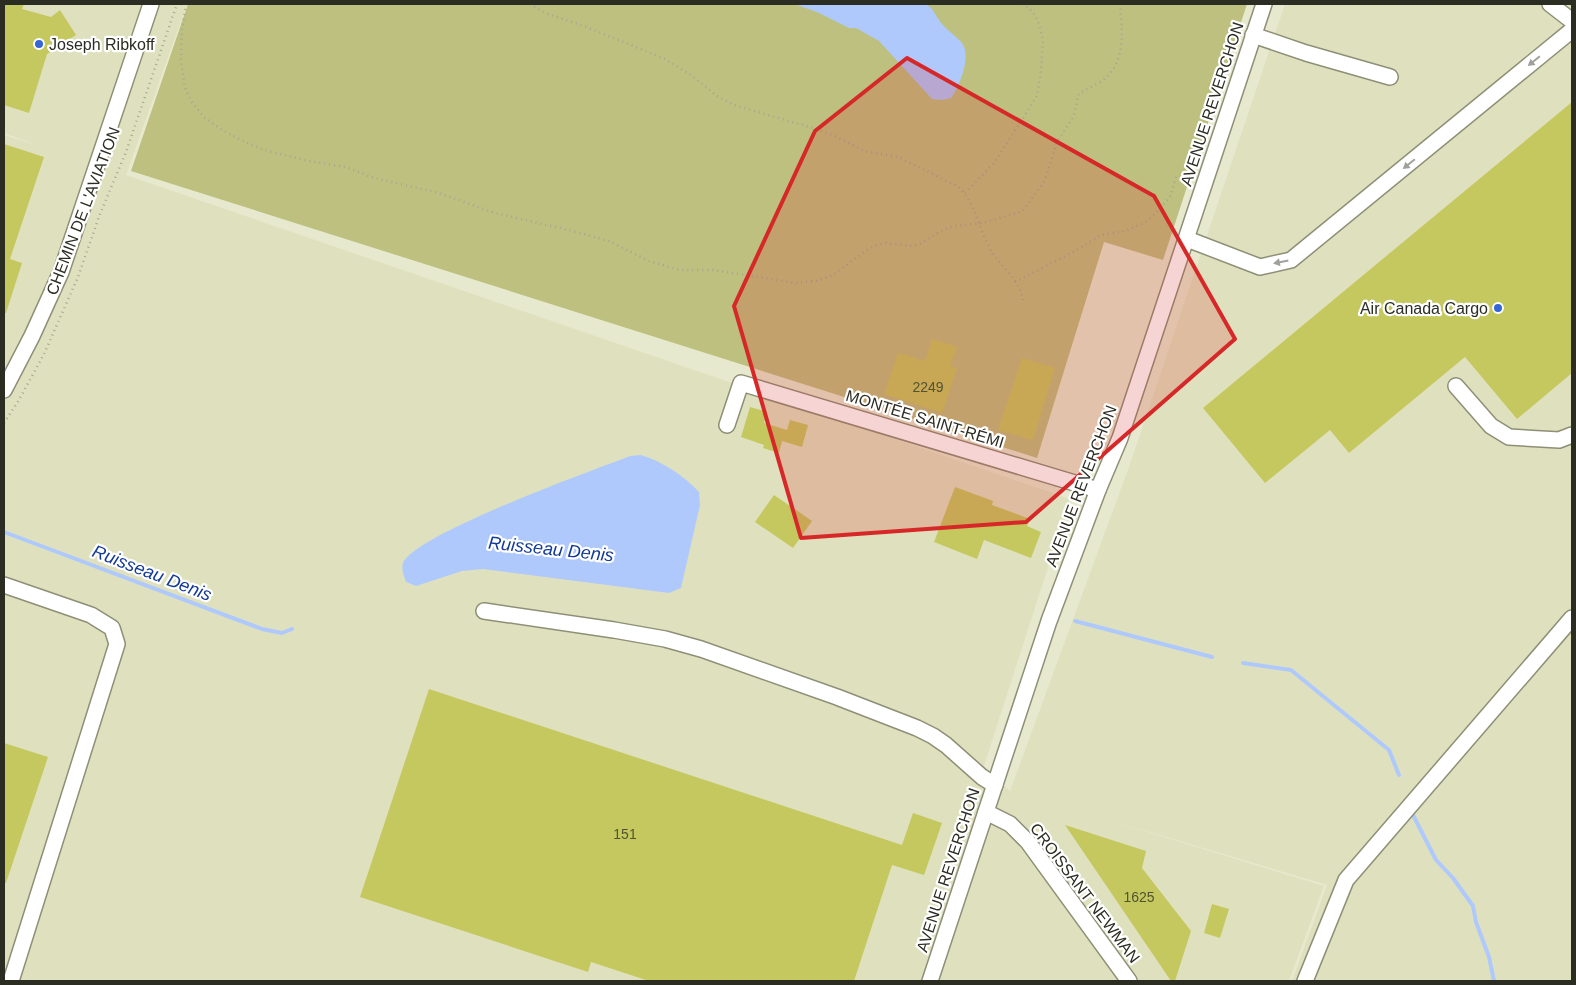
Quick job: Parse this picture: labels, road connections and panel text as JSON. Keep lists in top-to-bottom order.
{
  "streets": {
    "street": [
      "AVENUE REVERCHON",
      "CHEMIN DE L'AVIATION",
      "MONTÉE SAINT-RÉMI",
      "CROISSANT NEWMAN"
    ]
  },
  "crossings": [
    ["AVENUE REVERCHON", "MONTÉE SAINT-RÉMI"],
    ["AVENUE REVERCHON", "CROISSANT NEWMAN"]
  ],
  "water": ["Ruisseau Denis"],
  "places": ["Joseph Ribkoff", "Air Canada Cargo"],
  "house_numbers": ["2249", "151", "1625"]
}
